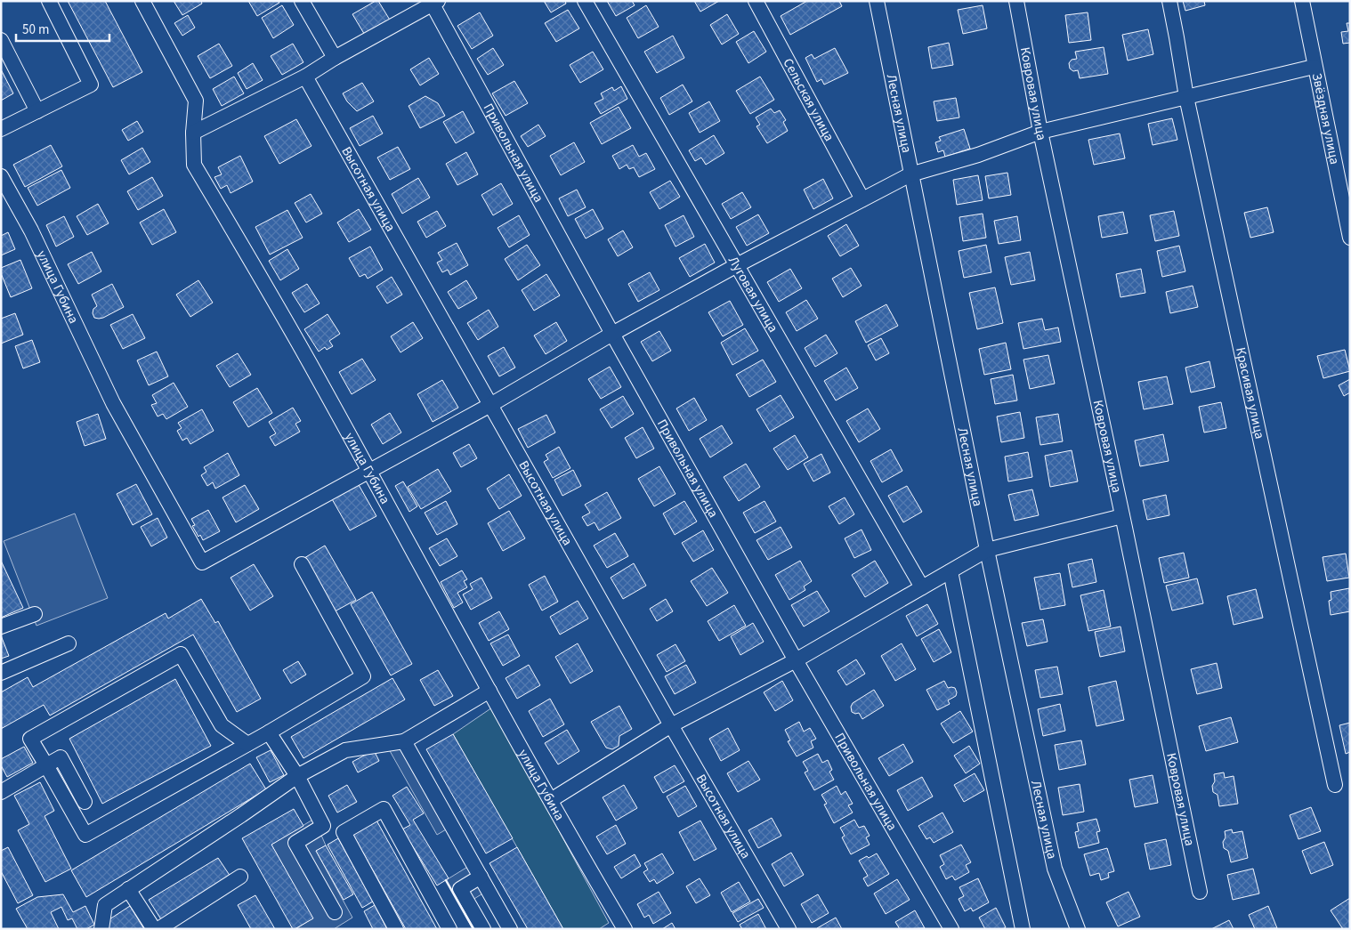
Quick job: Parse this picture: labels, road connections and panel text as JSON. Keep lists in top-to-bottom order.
{
  "streets": {
    "street": [
      "Ковровая улица",
      "Сельская улица",
      "Лесная улица",
      "Звёздная улица",
      "Привольная улица",
      "Высотная улица",
      "улица Губина",
      "Луговая улица",
      "Красивая улица"
    ]
  },
  "scale_bar": "50 m"
}
